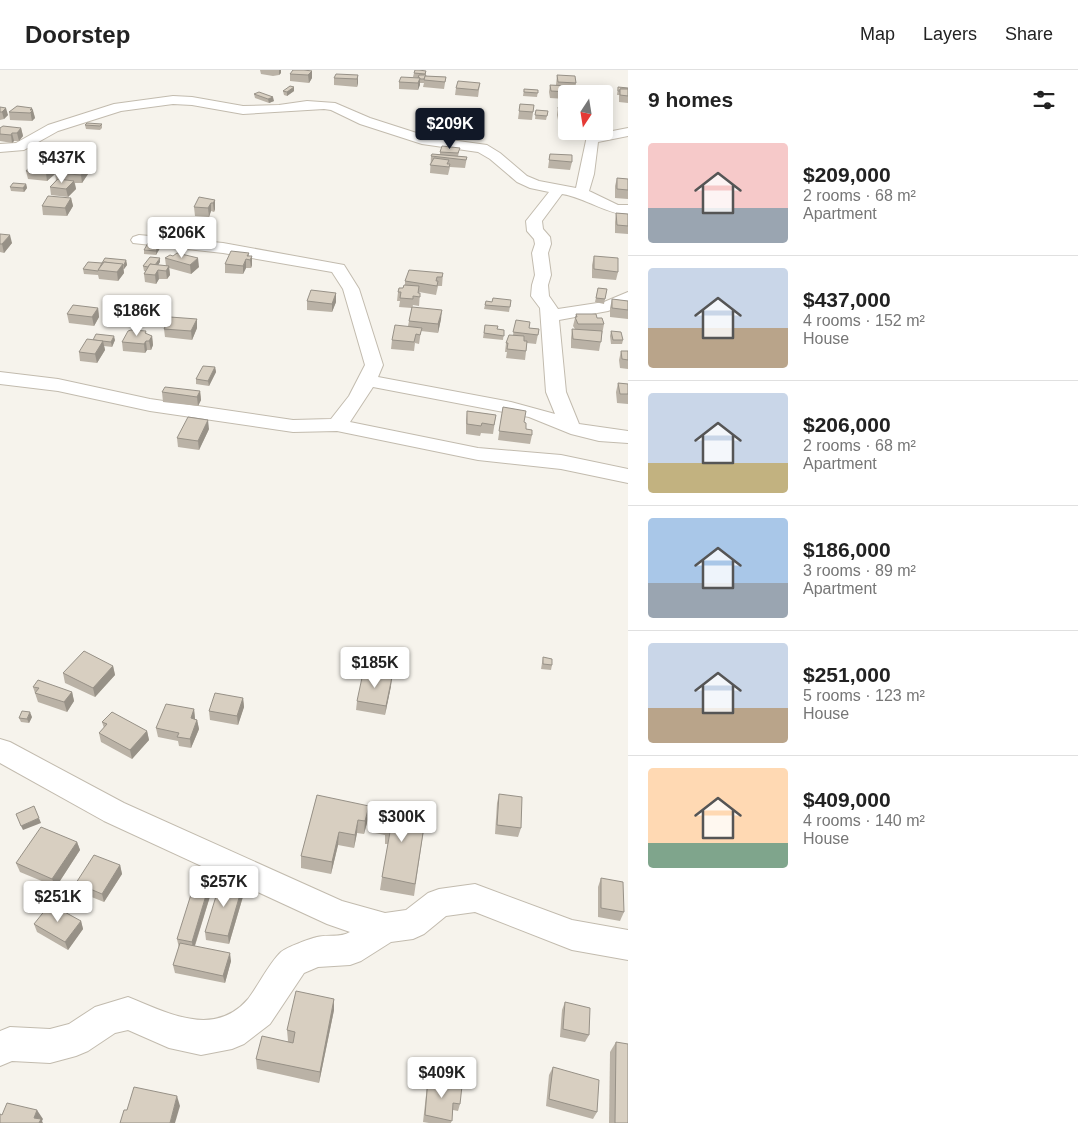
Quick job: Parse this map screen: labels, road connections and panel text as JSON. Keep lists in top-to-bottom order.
{
  "north": "bottom",
  "page": {
    "header": "Doorstep",
    "nav": ["Map", "Layers", "Share"],
    "heading": "9 homes",
    "price": [
      "$209K",
      "$437K",
      "$206K",
      "$186K",
      "$185K",
      "$300K",
      "$257K",
      "$251K",
      "$409K"
    ],
    "list": [
      {
        "name": "$209,000",
        "note": "2 rooms · 68 m² · Apartment"
      },
      {
        "name": "$437,000",
        "note": "4 rooms · 152 m² · House"
      },
      {
        "name": "$206,000",
        "note": "2 rooms · 68 m² · Apartment"
      },
      {
        "name": "$186,000",
        "note": "3 rooms · 89 m² · Apartment"
      },
      {
        "name": "$251,000",
        "note": "5 rooms · 123 m² · House"
      },
      {
        "name": "$409,000",
        "note": "4 rooms · 140 m² · House"
      }
    ]
  }
}
